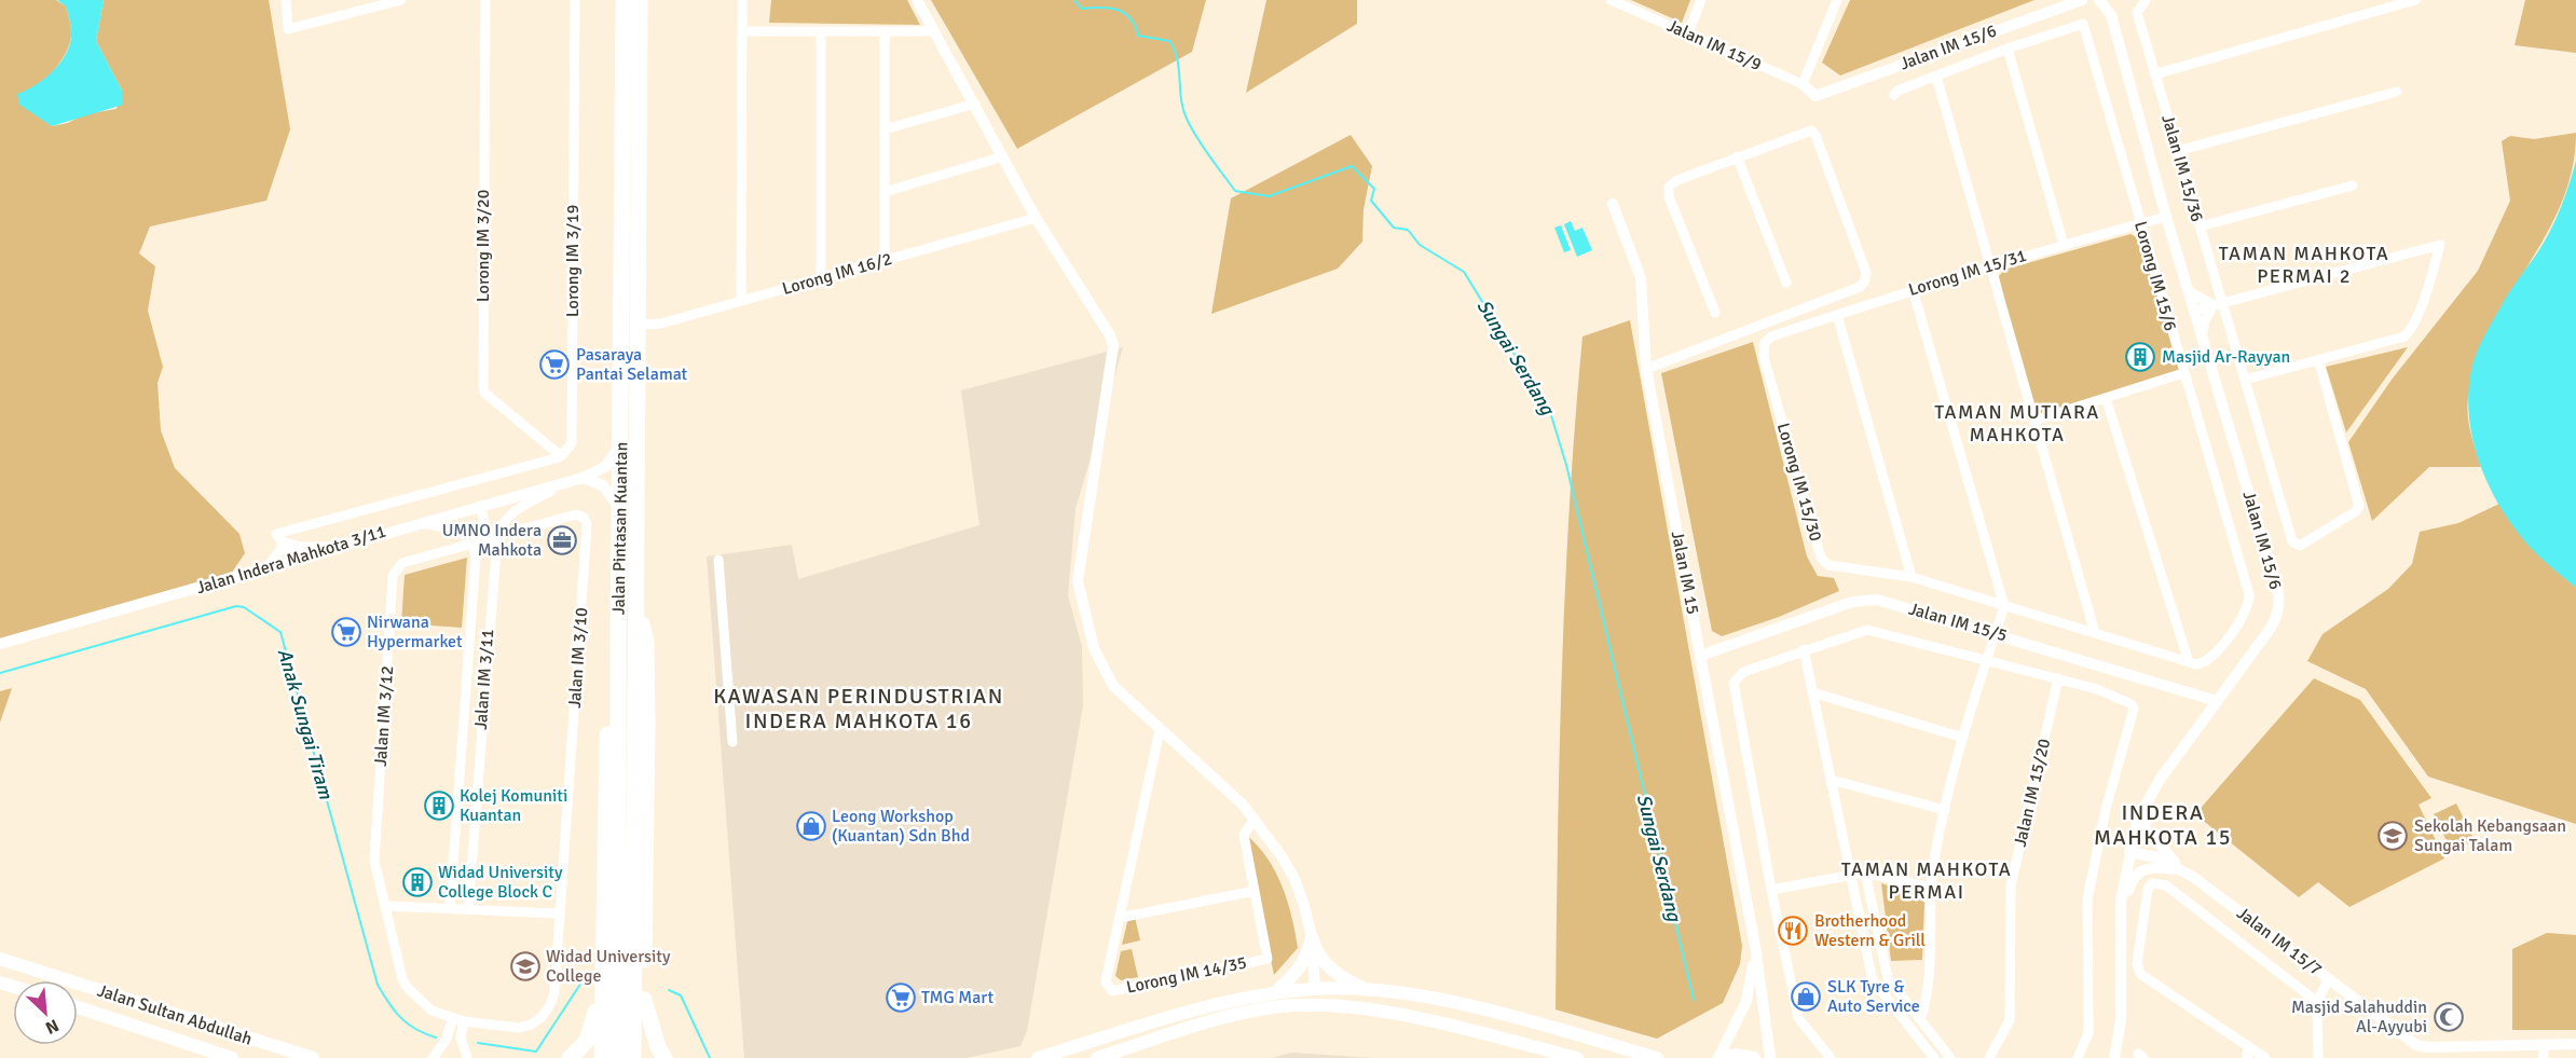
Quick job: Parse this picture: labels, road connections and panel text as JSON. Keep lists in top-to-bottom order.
{
  "streets": {
    "highway": ["Jalan Pintasan Kuantan"],
    "main road": ["Jalan Sultan Abdullah"],
    "street": [
      "Jalan IM 15/9",
      "Jalan IM 15/6",
      "Jalan IM 15/36",
      "Lorong IM 3/20",
      "Lorong IM 3/19",
      "Lorong IM 15/31",
      "Lorong IM 16/2",
      "Lorong IM 15/6",
      "Lorong IM 15/30",
      "Jalan Indera Mahkota 3/11",
      "Jalan IM 15",
      "Jalan IM 15/5",
      "Jalan IM 3/10",
      "Jalan IM 3/11",
      "Jalan IM 3/12",
      "Jalan IM 15/20",
      "Jalan IM 15/7",
      "Lorong IM 14/35"
    ]
  },
  "crossings": [
    ["Jalan IM 15/9", "Jalan IM 15/6"],
    ["Jalan IM 15/6", "Lorong IM 15/31"],
    ["Jalan IM 15/6", "Jalan IM 15/5"],
    ["Jalan IM 15/6", "Jalan IM 15/7"],
    ["Lorong IM 3/20", "Lorong IM 3/19"],
    ["Lorong IM 15/31", "Lorong IM 15/6"],
    ["Lorong IM 15/31", "Lorong IM 15/30"],
    ["Lorong IM 16/2", "Jalan Pintasan Kuantan"],
    ["Lorong IM 15/6", "Lorong IM 15/30"],
    ["Jalan Pintasan Kuantan", "Jalan Indera Mahkota 3/11"],
    ["Jalan Indera Mahkota 3/11", "Jalan IM 3/11"],
    ["Jalan IM 15", "Jalan IM 15/5"],
    ["Jalan IM 3/10", "Jalan IM 3/11"],
    ["Jalan IM 3/10", "Jalan IM 3/12"],
    ["Jalan IM 3/11", "Jalan IM 3/12"]
  ],
  "districts": [
    "TAMAN MAHKOTA PERMAI 2",
    "TAMAN MUTIARA MAHKOTA",
    "KAWASAN PERINDUSTRIAN INDERA MAHKOTA 16",
    "INDERA MAHKOTA 15",
    "TAMAN MAHKOTA PERMAI"
  ],
  "water": ["Sungai Serdang", "Anak Sungai Tiram"],
  "places": {
    "building": ["Masjid Ar-Rayyan", "Kolej Komuniti Kuantan", "Widad University College Block C"],
    "supermarket": ["Pasaraya Pantai Selamat", "Nirwana Hypermarket", "TMG Mart"],
    "office": ["UMNO Indera Mahkota"],
    "shop": ["Leong Workshop (Kuantan) Sdn Bhd", "SLK Tyre & Auto Service"],
    "school or university": ["Sekolah Kebangsaan Sungai Talam", "Widad University College"],
    "restaurant": ["Brotherhood Western & Grill"],
    "mosque": ["Masjid Salahuddin Al-Ayyubi"]
  },
  "north": "bottom right"
}
